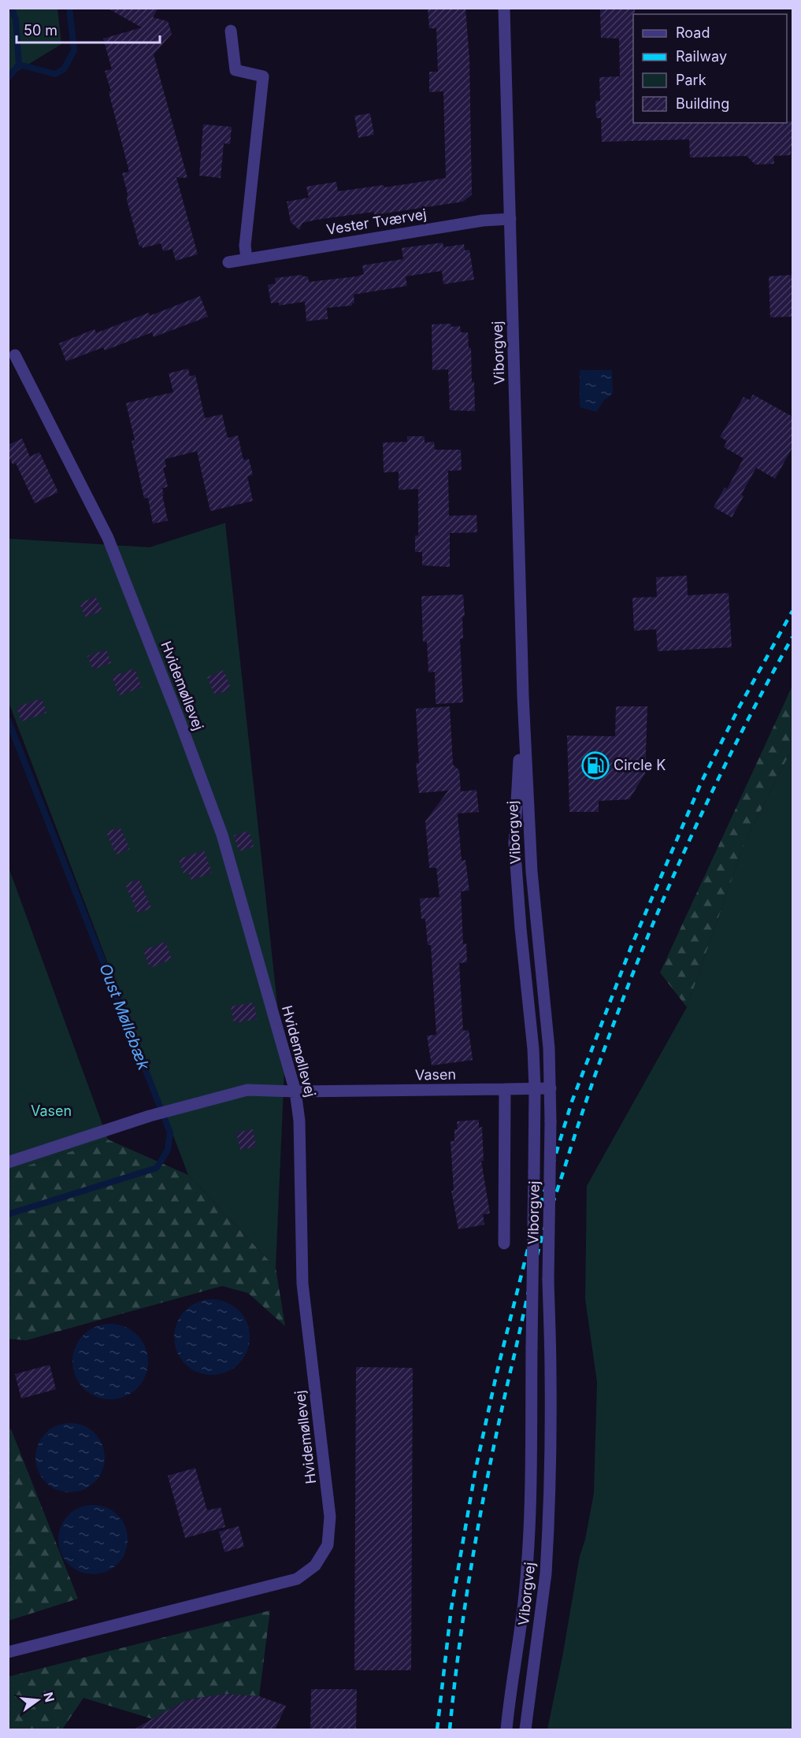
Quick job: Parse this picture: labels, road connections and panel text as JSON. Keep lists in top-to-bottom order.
{
  "streets": {
    "street": [
      "Vester Tværvej",
      "Viborgvej",
      "Hvidemøllevej",
      "Vasen"
    ]
  },
  "crossings": [
    ["Vester Tværvej", "Viborgvej"],
    ["Viborgvej", "Vasen"],
    ["Hvidemøllevej", "Vasen"]
  ],
  "water": ["Oust Møllebæk"],
  "parks": ["Vasen"],
  "places": {
    "fuel station": ["Circle K"]
  },
  "legend": [
    "Road",
    "Railway",
    "Park",
    "Building"
  ],
  "scale_bar": "50 m",
  "north": "right"
}
